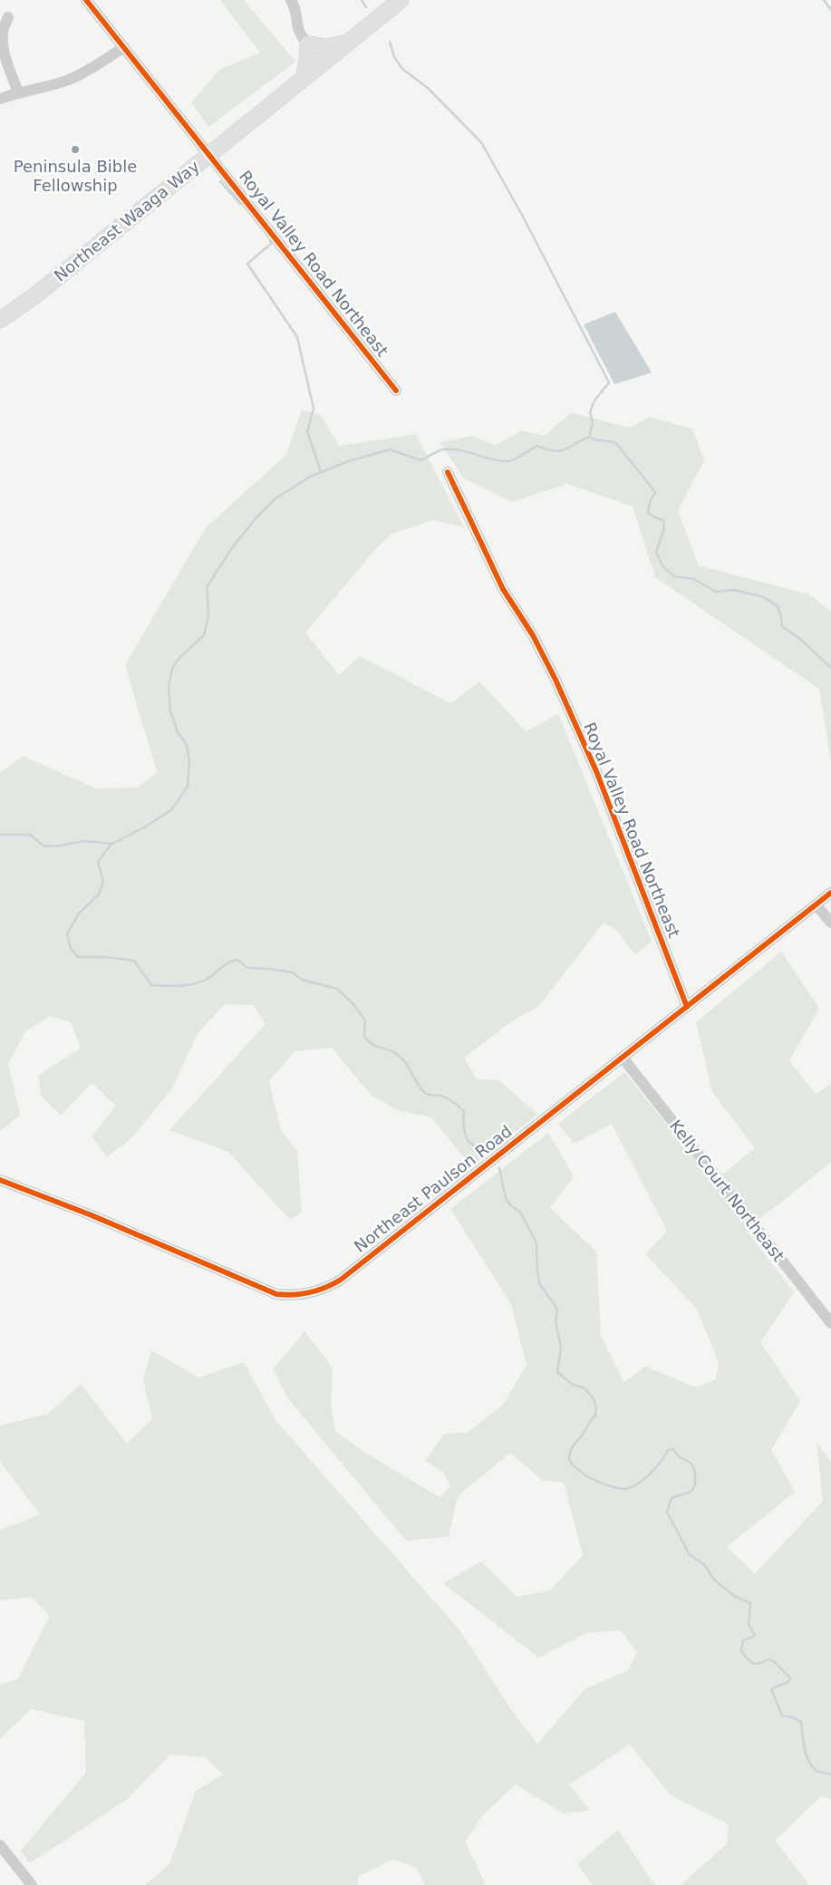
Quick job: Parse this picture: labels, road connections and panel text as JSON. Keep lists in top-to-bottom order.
{
  "streets": {
    "highway": ["Northeast Waaga Way"],
    "street": ["Royal Valley Road Northeast", "Northeast Paulson Road", "Kelly Court Northeast"]
  },
  "crossings": [
    ["Northeast Waaga Way", "Royal Valley Road Northeast"],
    ["Royal Valley Road Northeast", "Northeast Paulson Road"],
    ["Northeast Paulson Road", "Kelly Court Northeast"]
  ],
  "places": ["Peninsula Bible Fellowship"]
}
